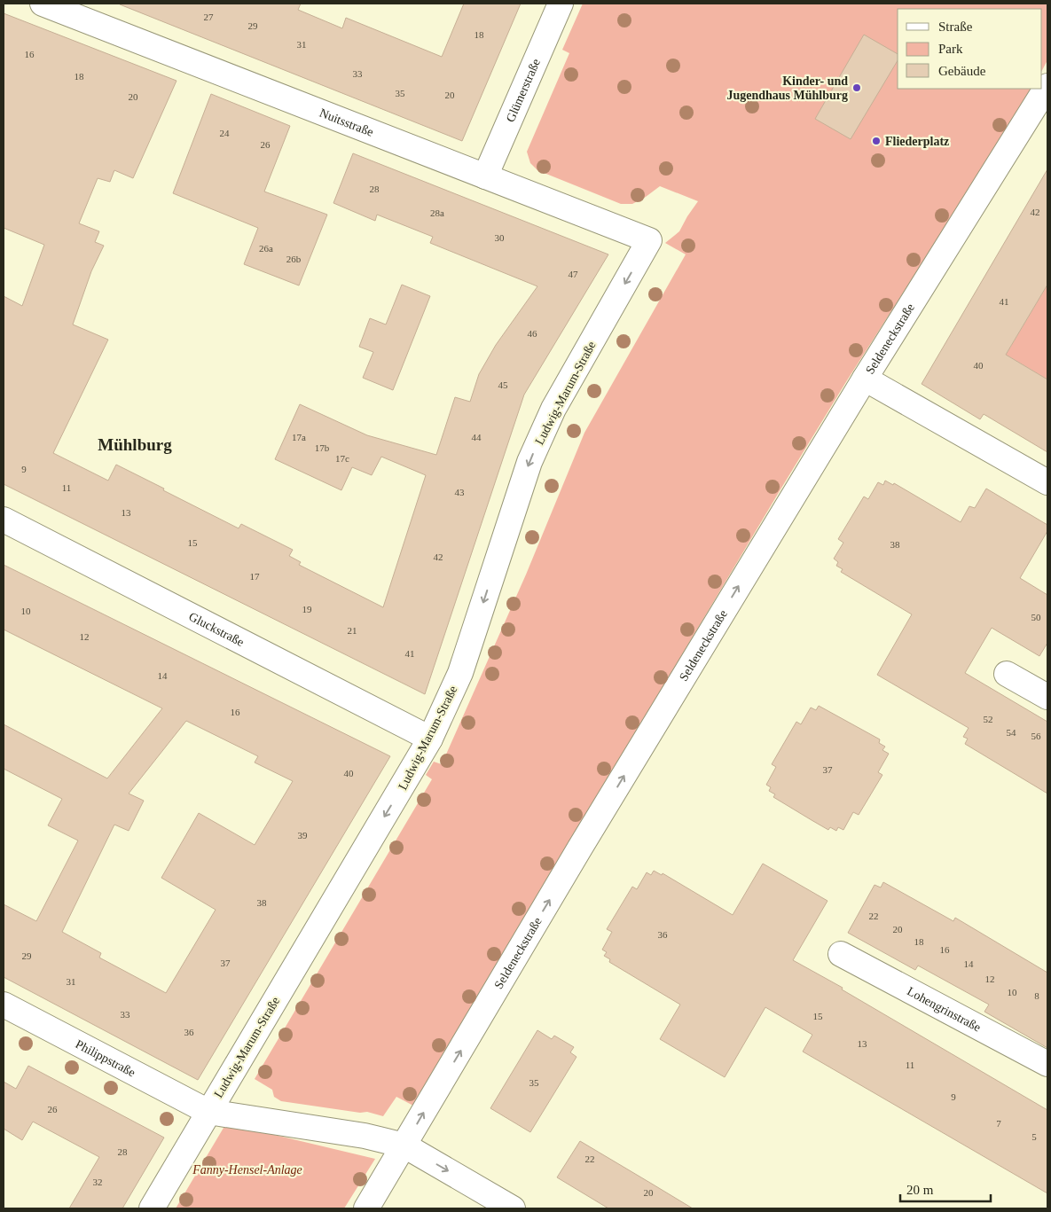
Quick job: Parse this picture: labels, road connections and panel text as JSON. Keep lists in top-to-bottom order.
{
  "streets": {
    "street": [
      "Glümerstraße",
      "Nuitsstraße",
      "Seldeneckstraße",
      "Ludwig-Marum-Straße",
      "Gluckstraße",
      "Lohengrinstraße",
      "Philippstraße"
    ]
  },
  "crossings": [
    ["Glümerstraße", "Nuitsstraße"],
    ["Nuitsstraße", "Ludwig-Marum-Straße"],
    ["Seldeneckstraße", "Philippstraße"],
    ["Ludwig-Marum-Straße", "Gluckstraße"],
    ["Ludwig-Marum-Straße", "Philippstraße"]
  ],
  "one_way": ["Seldeneckstraße", "Ludwig-Marum-Straße"],
  "districts": ["Mühlburg"],
  "parks": ["Fanny-Hensel-Anlage"],
  "places": ["Kinder- und Jugendhaus Mühlburg", "Fliederplatz"],
  "house_numbers": [
    "27",
    "29",
    "18",
    "31",
    "16",
    "33",
    "18",
    "35",
    "20",
    "20",
    "24",
    "26",
    "28",
    "42",
    "28a",
    "30",
    "26a",
    "26b",
    "47",
    "41",
    "46",
    "40",
    "45",
    "17a",
    "44",
    "17b",
    "17c",
    "9",
    "11",
    "43",
    "13",
    "15",
    "38",
    "42",
    "17",
    "19",
    "10",
    "50",
    "21",
    "12",
    "41",
    "14",
    "16",
    "52",
    "54",
    "56",
    "37",
    "40",
    "39",
    "38",
    "22",
    "20",
    "36",
    "18",
    "16",
    "29",
    "37",
    "14",
    "12",
    "31",
    "10",
    "8",
    "33",
    "15",
    "36",
    "13",
    "11",
    "35",
    "9",
    "26",
    "7",
    "5",
    "28",
    "22",
    "32",
    "20"
  ],
  "legend": ["Straße", "Park", "Gebäude"],
  "scale_bar": "20 m"
}
